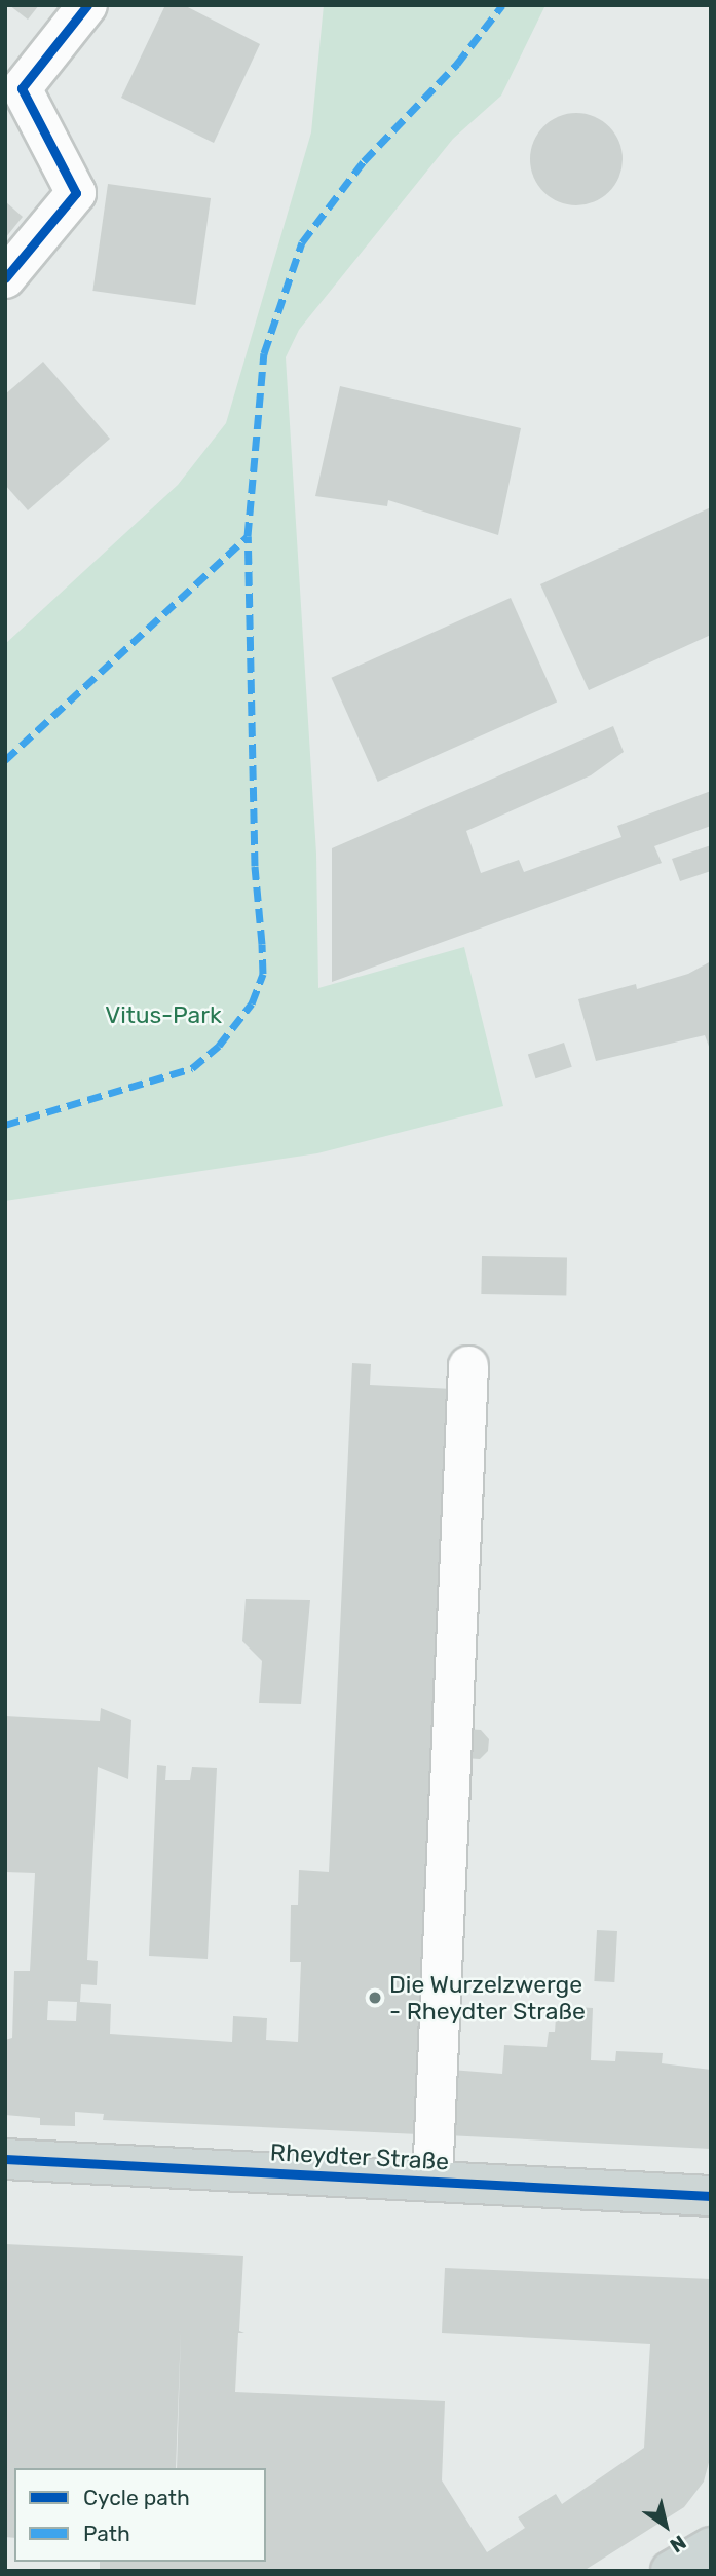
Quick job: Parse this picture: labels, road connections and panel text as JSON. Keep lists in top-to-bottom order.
{
  "streets": {
    "main road": ["Rheydter Straße"]
  },
  "parks": ["Vitus-Park"],
  "places": ["Die Wurzelzwerge - Rheydter Straße"],
  "legend": ["Cycle path", "Path"],
  "north": "bottom right"
}
